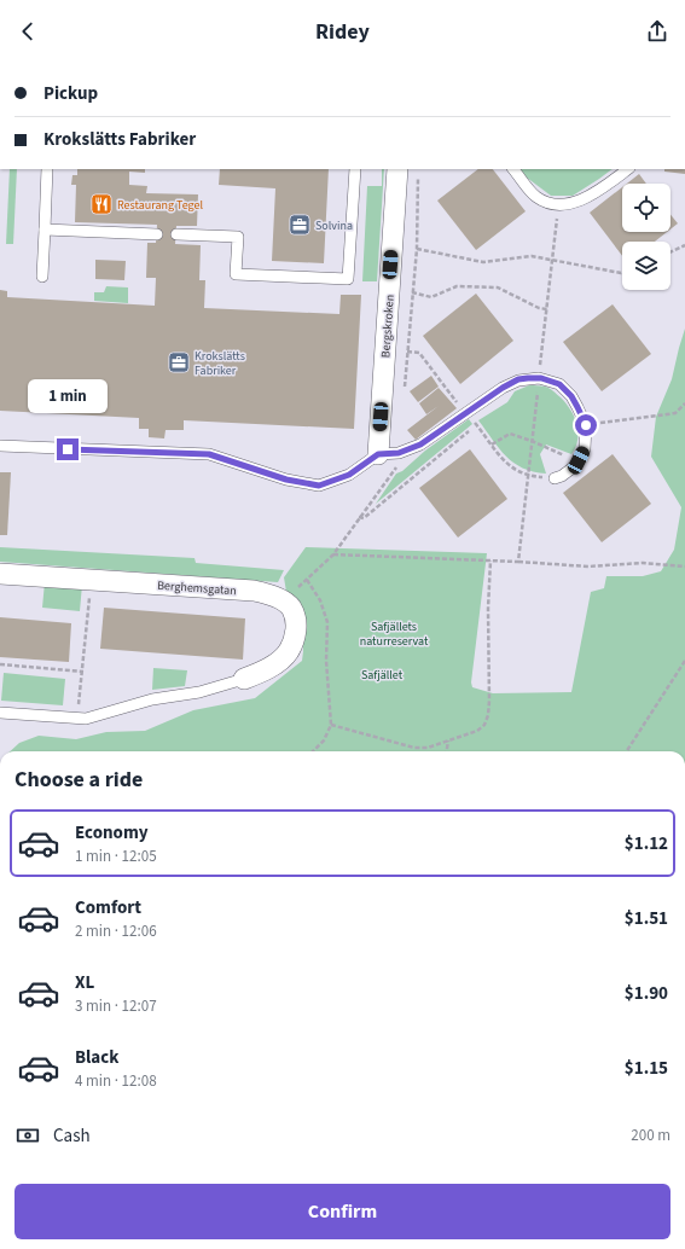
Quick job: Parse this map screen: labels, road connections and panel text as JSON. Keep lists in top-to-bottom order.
{
  "streets": {
    "street": ["Bergskroken", "Berghemsgatan"]
  },
  "parks": ["Safjällets naturreservat", "Safjället"],
  "places": {
    "restaurant": ["Restaurang Tegel"],
    "office": ["Solvina", "Krokslätts Fabriker"]
  },
  "page": {
    "header": "Ridey",
    "banner": ["Pickup", "Krokslätts Fabriker"],
    "bubble": "1 min",
    "heading": "Choose a ride",
    "list": [
      {
        "name": "Economy",
        "note": "1 min · 12:05",
        "value": "$1.12"
      },
      {
        "name": "Comfort",
        "note": "2 min · 12:06",
        "value": "$1.51"
      },
      {
        "name": "XL",
        "note": "3 min · 12:07",
        "value": "$1.90"
      },
      {
        "name": "Black",
        "note": "4 min · 12:08",
        "value": "$1.15"
      }
    ],
    "pay": ["Cash", "200 m"],
    "buttons": "Confirm"
  }
}
